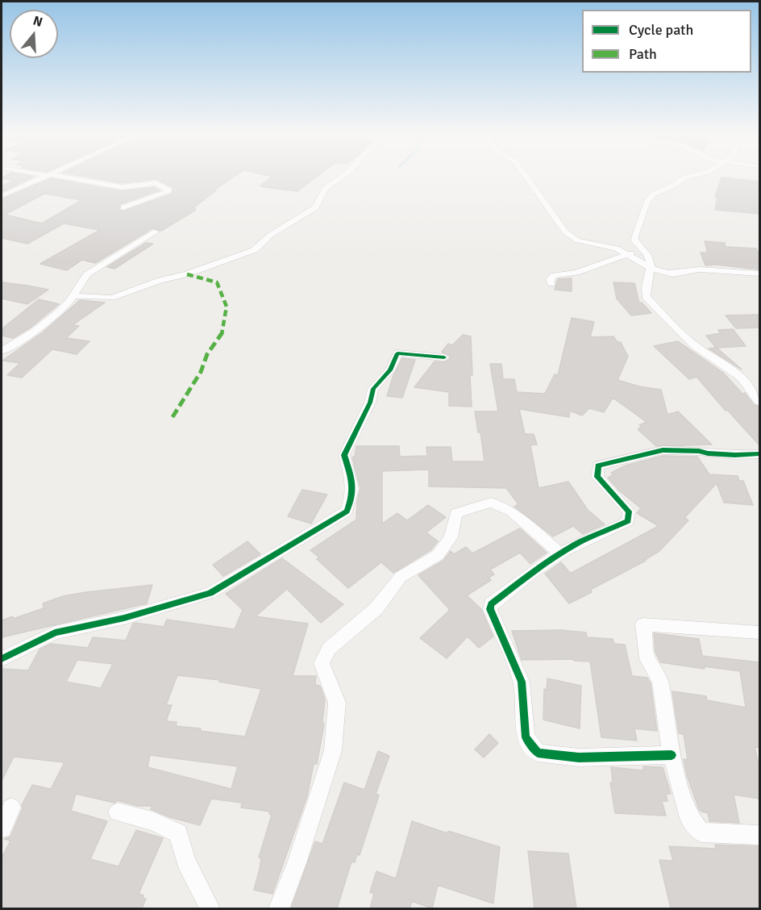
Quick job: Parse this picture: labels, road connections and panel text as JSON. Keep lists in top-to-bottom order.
{
  "legend": ["Cycle path", "Path"],
  "north": "top"
}
